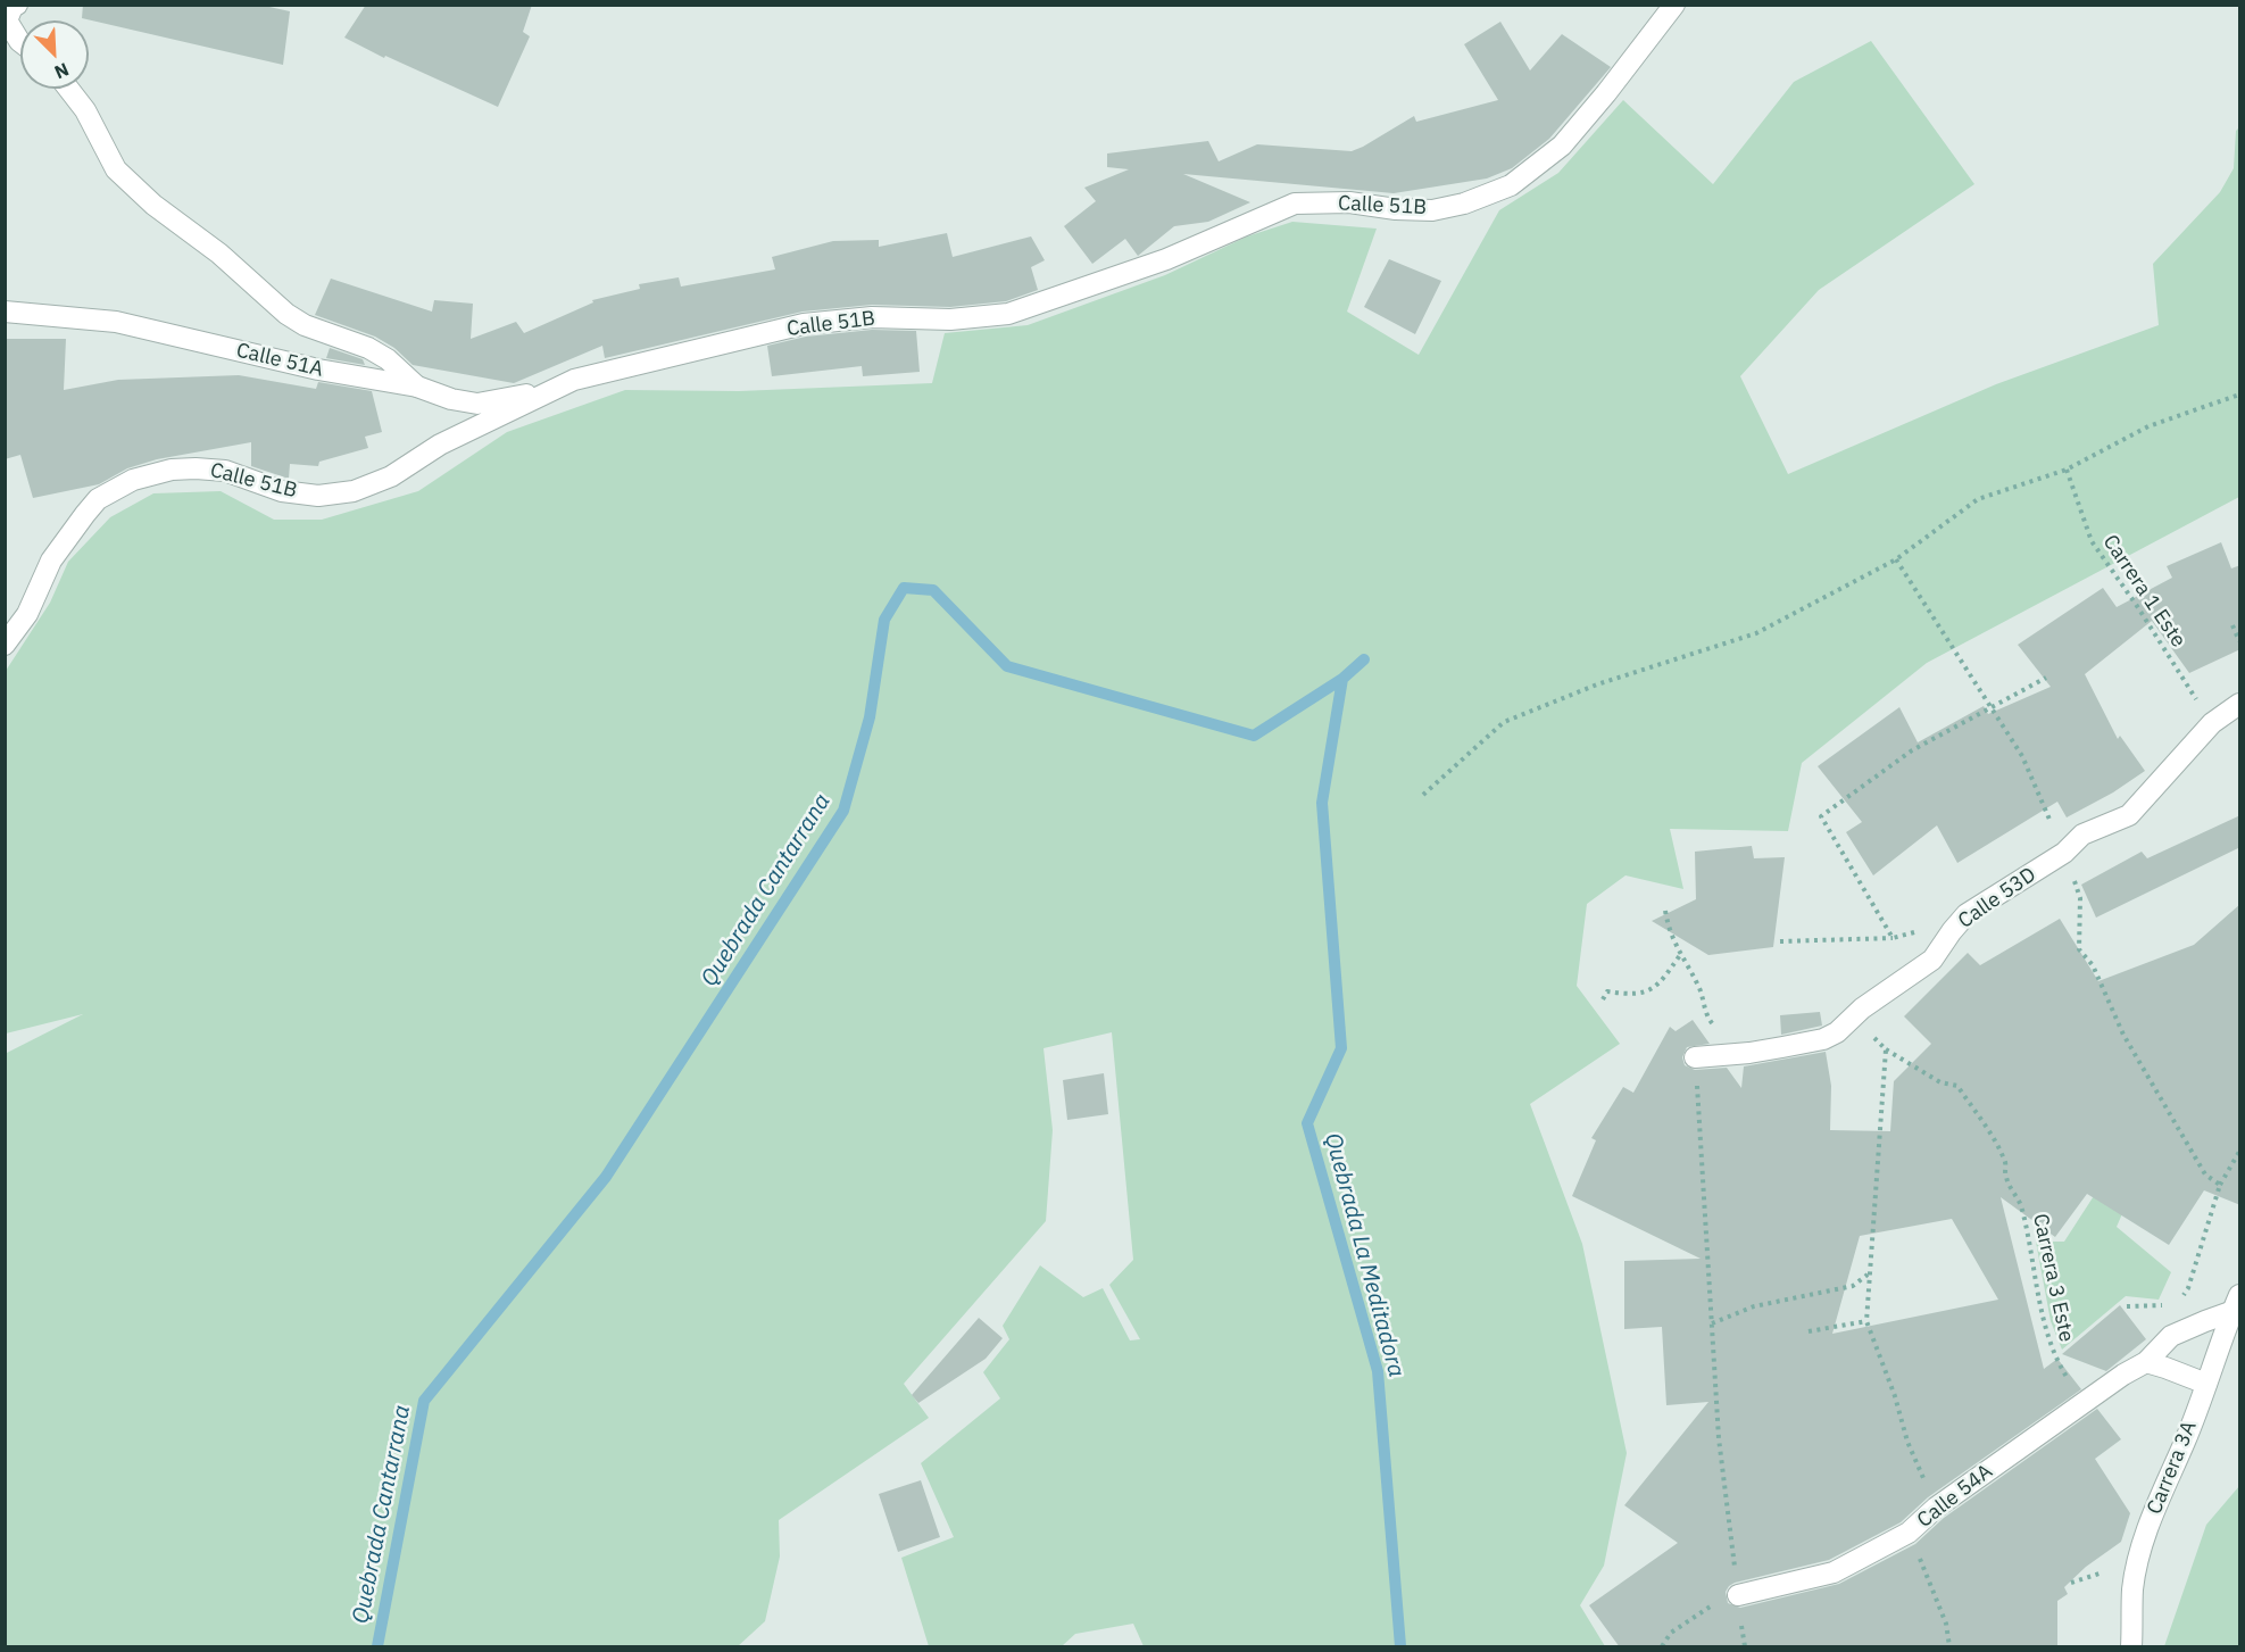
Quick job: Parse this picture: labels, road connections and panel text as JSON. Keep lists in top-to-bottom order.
{
  "streets": {
    "street": [
      "Calle 51B",
      "Calle 51A",
      "Calle 53D",
      "Carrera 3A",
      "Calle 54A"
    ],
    "path": ["Carrera 1 Este", "Carrera 3 Este"]
  },
  "crossings": [
    ["Calle 51B", "Calle 51A"],
    ["Carrera 1 Este", "Calle 53D"],
    ["Calle 53D", "Carrera 3 Este"],
    ["Carrera 3 Este", "Calle 54A"],
    ["Carrera 3A", "Calle 54A"]
  ],
  "water": ["Quebrada Cantarrana", "Quebrada La Meditadora"],
  "north": "bottom right"
}
